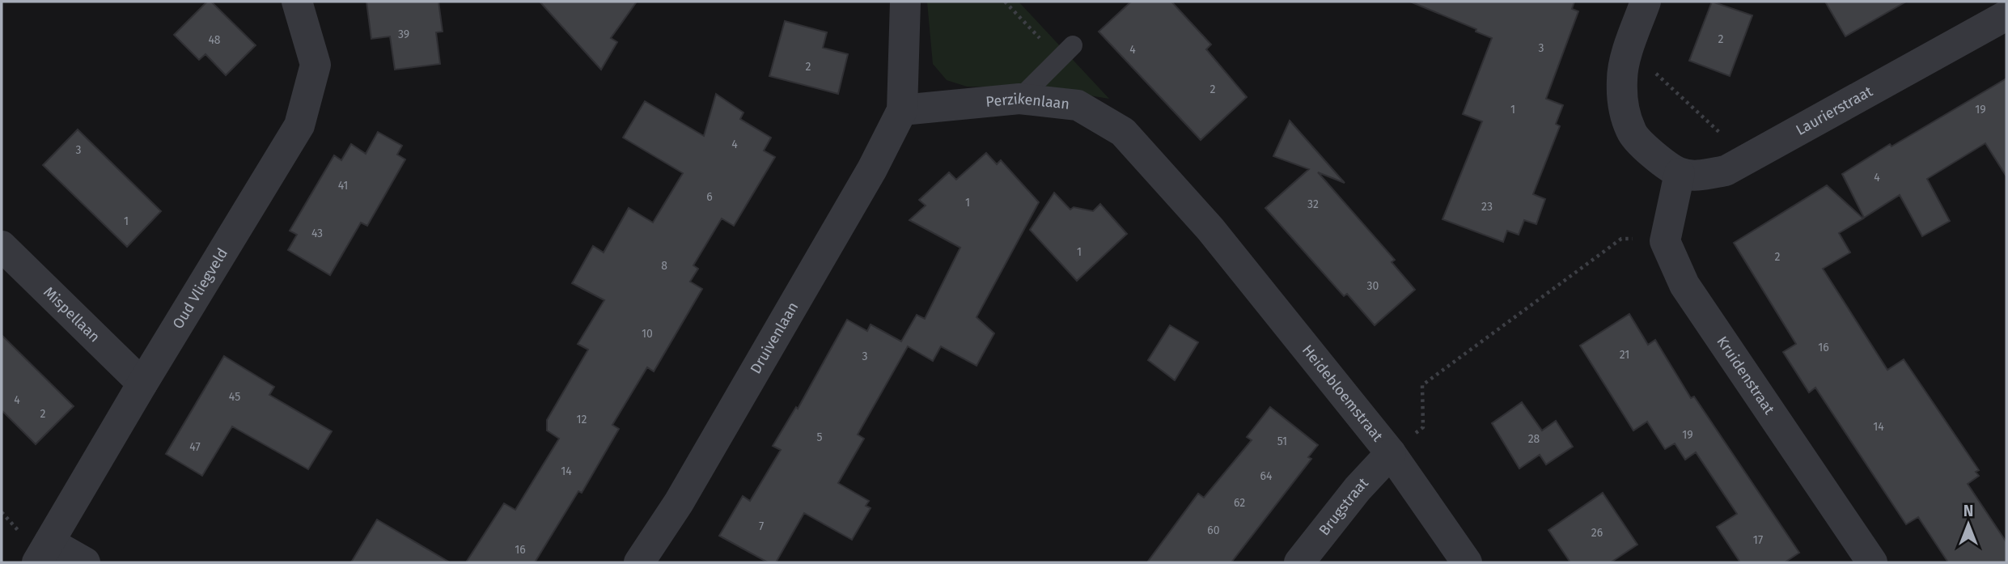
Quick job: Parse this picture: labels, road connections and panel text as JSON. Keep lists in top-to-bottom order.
{
  "streets": {
    "street": [
      "Perzikenlaan",
      "Laurierstraat",
      "Oud Vliegveld",
      "Mispellaan",
      "Druivenlaan",
      "Kruidenstraat",
      "Heidebloemstraat",
      "Brugstraat"
    ]
  },
  "crossings": [
    ["Perzikenlaan", "Druivenlaan"],
    ["Perzikenlaan", "Heidebloemstraat"],
    ["Oud Vliegveld", "Mispellaan"],
    ["Heidebloemstraat", "Brugstraat"]
  ],
  "house_numbers": [
    "39",
    "2",
    "48",
    "3",
    "4",
    "2",
    "2",
    "1",
    "19",
    "4",
    "3",
    "4",
    "41",
    "6",
    "1",
    "32",
    "23",
    "1",
    "43",
    "1",
    "2",
    "8",
    "30",
    "10",
    "16",
    "21",
    "3",
    "45",
    "4",
    "2",
    "12",
    "14",
    "19",
    "5",
    "28",
    "51",
    "47",
    "14",
    "64",
    "62",
    "7",
    "60",
    "26",
    "17",
    "16"
  ],
  "north": "top"
}
